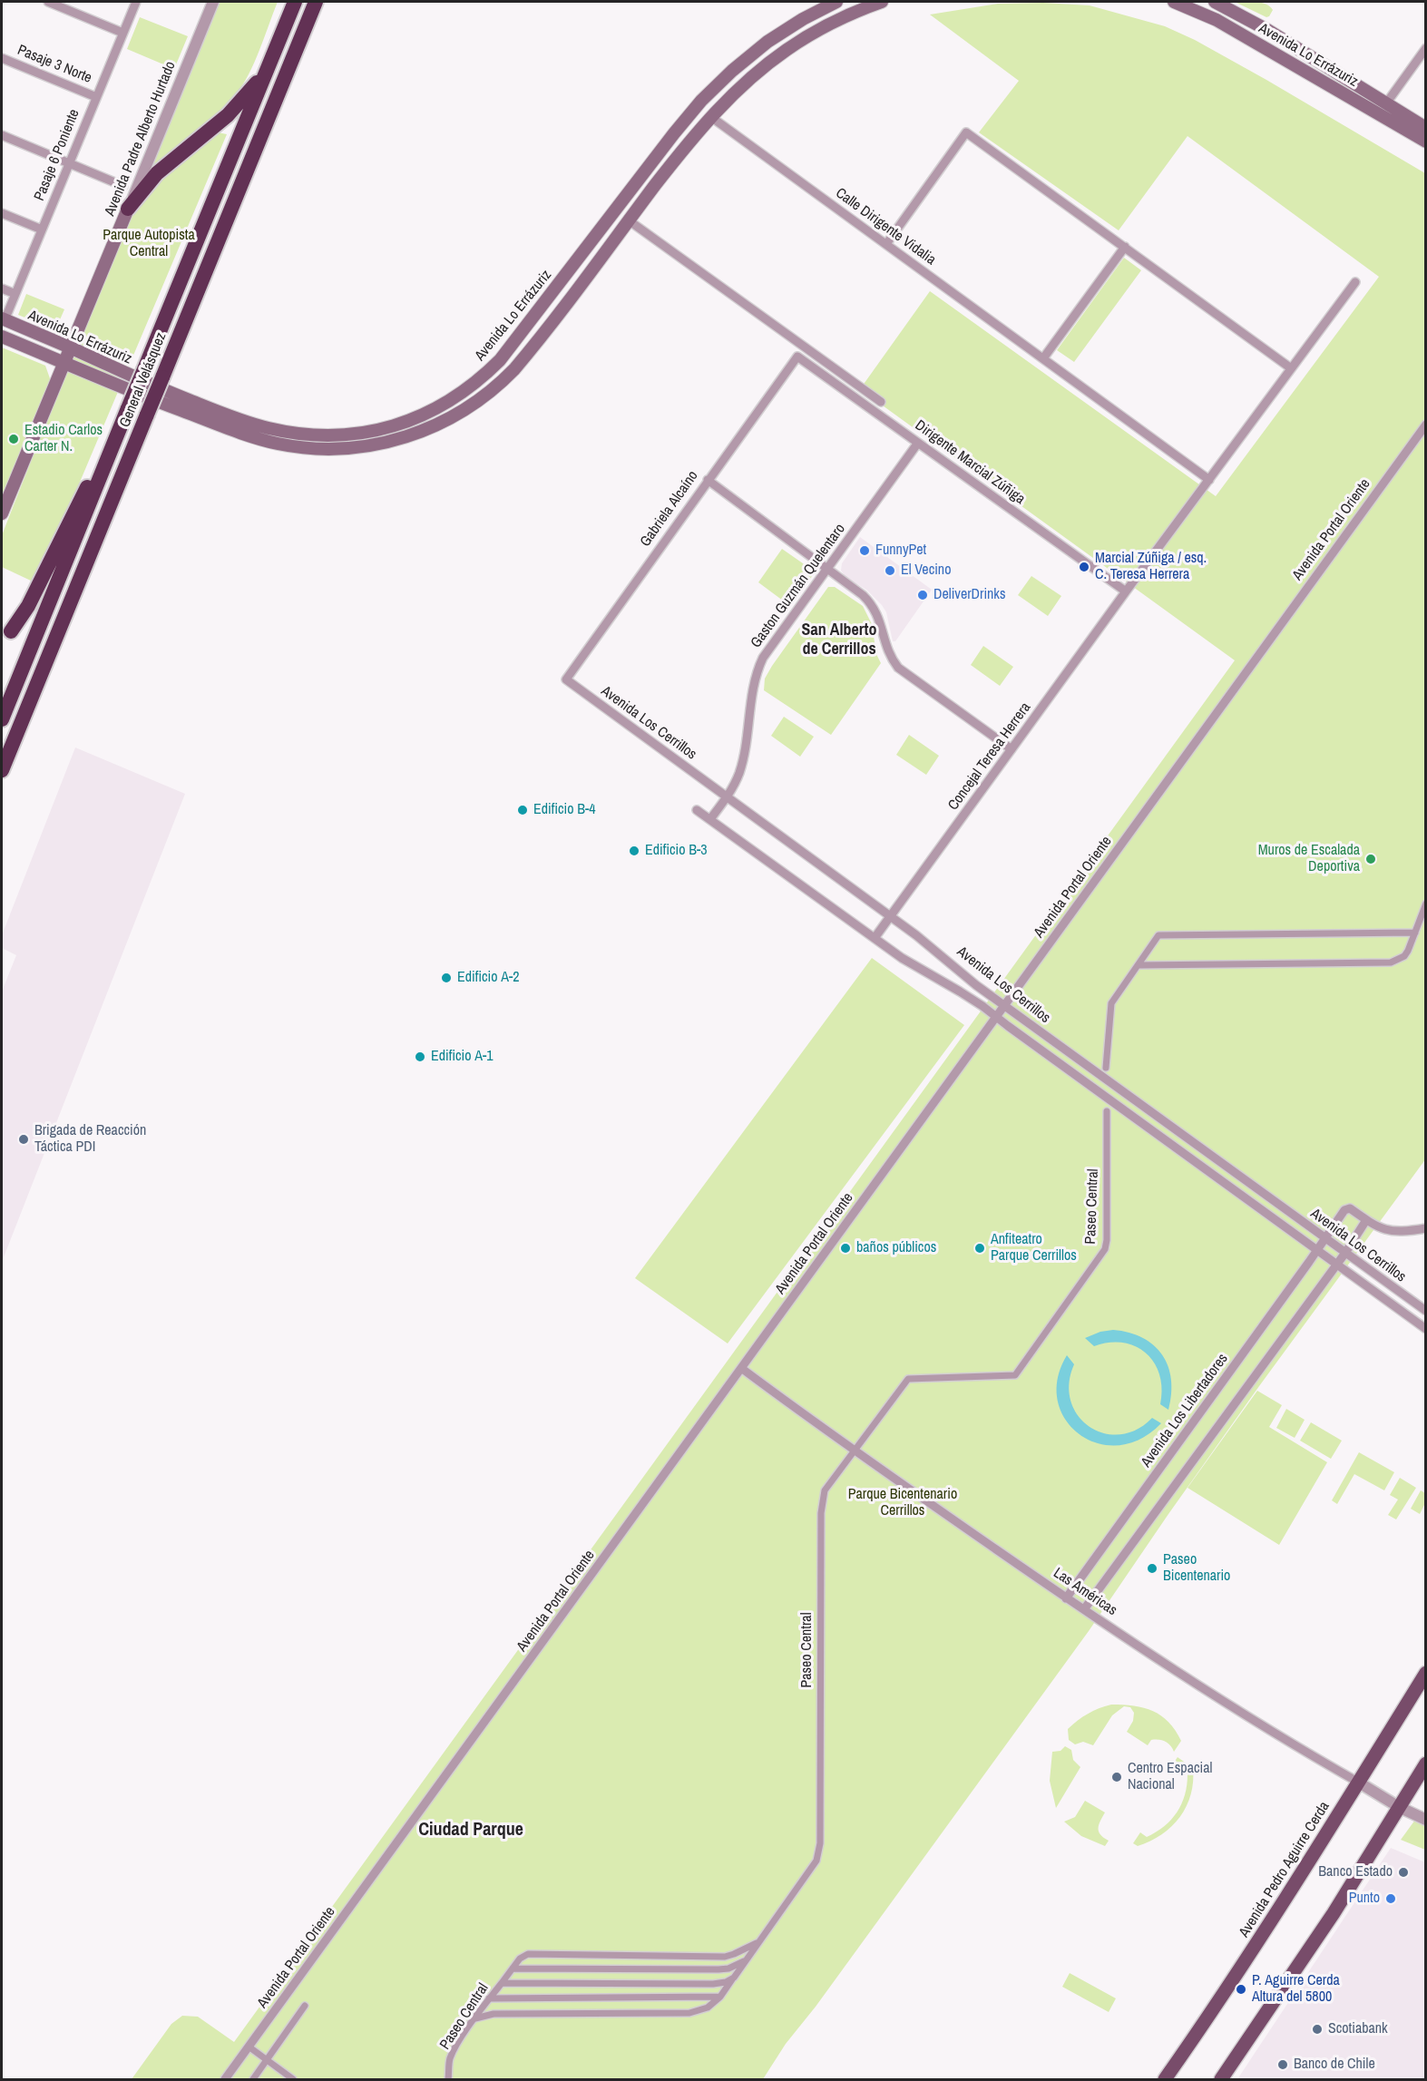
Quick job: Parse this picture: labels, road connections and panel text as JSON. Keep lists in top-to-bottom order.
{
  "streets": {
    "highway": ["General Velásquez"],
    "main road": ["Avenida Lo Errázuriz", "Avenida Padre Alberto Hurtado", "Avenida Pedro Aguirre Cerda"],
    "street": [
      "Pasaje 3 Norte",
      "Pasaje 6 Poniente",
      "Calle Dirigente Vidalia",
      "Dirigente Marcial Zúñiga",
      "Gabriela Alcaíno",
      "Avenida Portal Oriente",
      "Gaston Guzmán Quelentaro",
      "Avenida Los Cerrillos",
      "Concejal Teresa Herrera",
      "Paseo Central",
      "Avenida Los Libertadores",
      "Las Américas"
    ]
  },
  "crossings": [
    ["Avenida Lo Errázuriz", "Avenida Padre Alberto Hurtado"],
    ["Avenida Lo Errázuriz", "Pasaje 6 Poniente"],
    ["Avenida Lo Errázuriz", "Calle Dirigente Vidalia"],
    ["Pasaje 3 Norte", "Pasaje 6 Poniente"],
    ["Calle Dirigente Vidalia", "Concejal Teresa Herrera"],
    ["Dirigente Marcial Zúñiga", "Gabriela Alcaíno"],
    ["Dirigente Marcial Zúñiga", "Gaston Guzmán Quelentaro"],
    ["Dirigente Marcial Zúñiga", "Concejal Teresa Herrera"],
    ["Gabriela Alcaíno", "Avenida Los Cerrillos"],
    ["Avenida Portal Oriente", "Avenida Los Cerrillos"],
    ["Avenida Portal Oriente", "Las Américas"],
    ["Gaston Guzmán Quelentaro", "Avenida Los Cerrillos"],
    ["Avenida Los Cerrillos", "Concejal Teresa Herrera"],
    ["Avenida Los Cerrillos", "Avenida Los Libertadores"],
    ["Paseo Central", "Las Américas"],
    ["Avenida Los Libertadores", "Las Américas"],
    ["Las Américas", "Avenida Pedro Aguirre Cerda"]
  ],
  "districts": ["San Alberto de Cerrillos", "Ciudad Parque"],
  "parks": ["Parque Autopista Central", "Parque Bicentenario Cerrillos"],
  "places": [
    "Estadio Carlos Carter N.",
    "FunnyPet",
    "Marcial Zúñiga / esq. C. Teresa Herrera",
    "El Vecino",
    "DeliverDrinks",
    "Edificio B-4",
    "Edificio B-3",
    "Muros de Escalada Deportiva",
    "Edificio A-2",
    "Edificio A-1",
    "Brigada de Reacción Táctica PDI",
    "baños públicos",
    "Anfiteatro Parque Cerrillos",
    "Paseo Bicentenario",
    "Centro Espacial Nacional",
    "Banco Estado",
    "Punto",
    "P. Aguirre Cerda Altura del 5800",
    "Scotiabank",
    "Banco de Chile"
  ]
}
